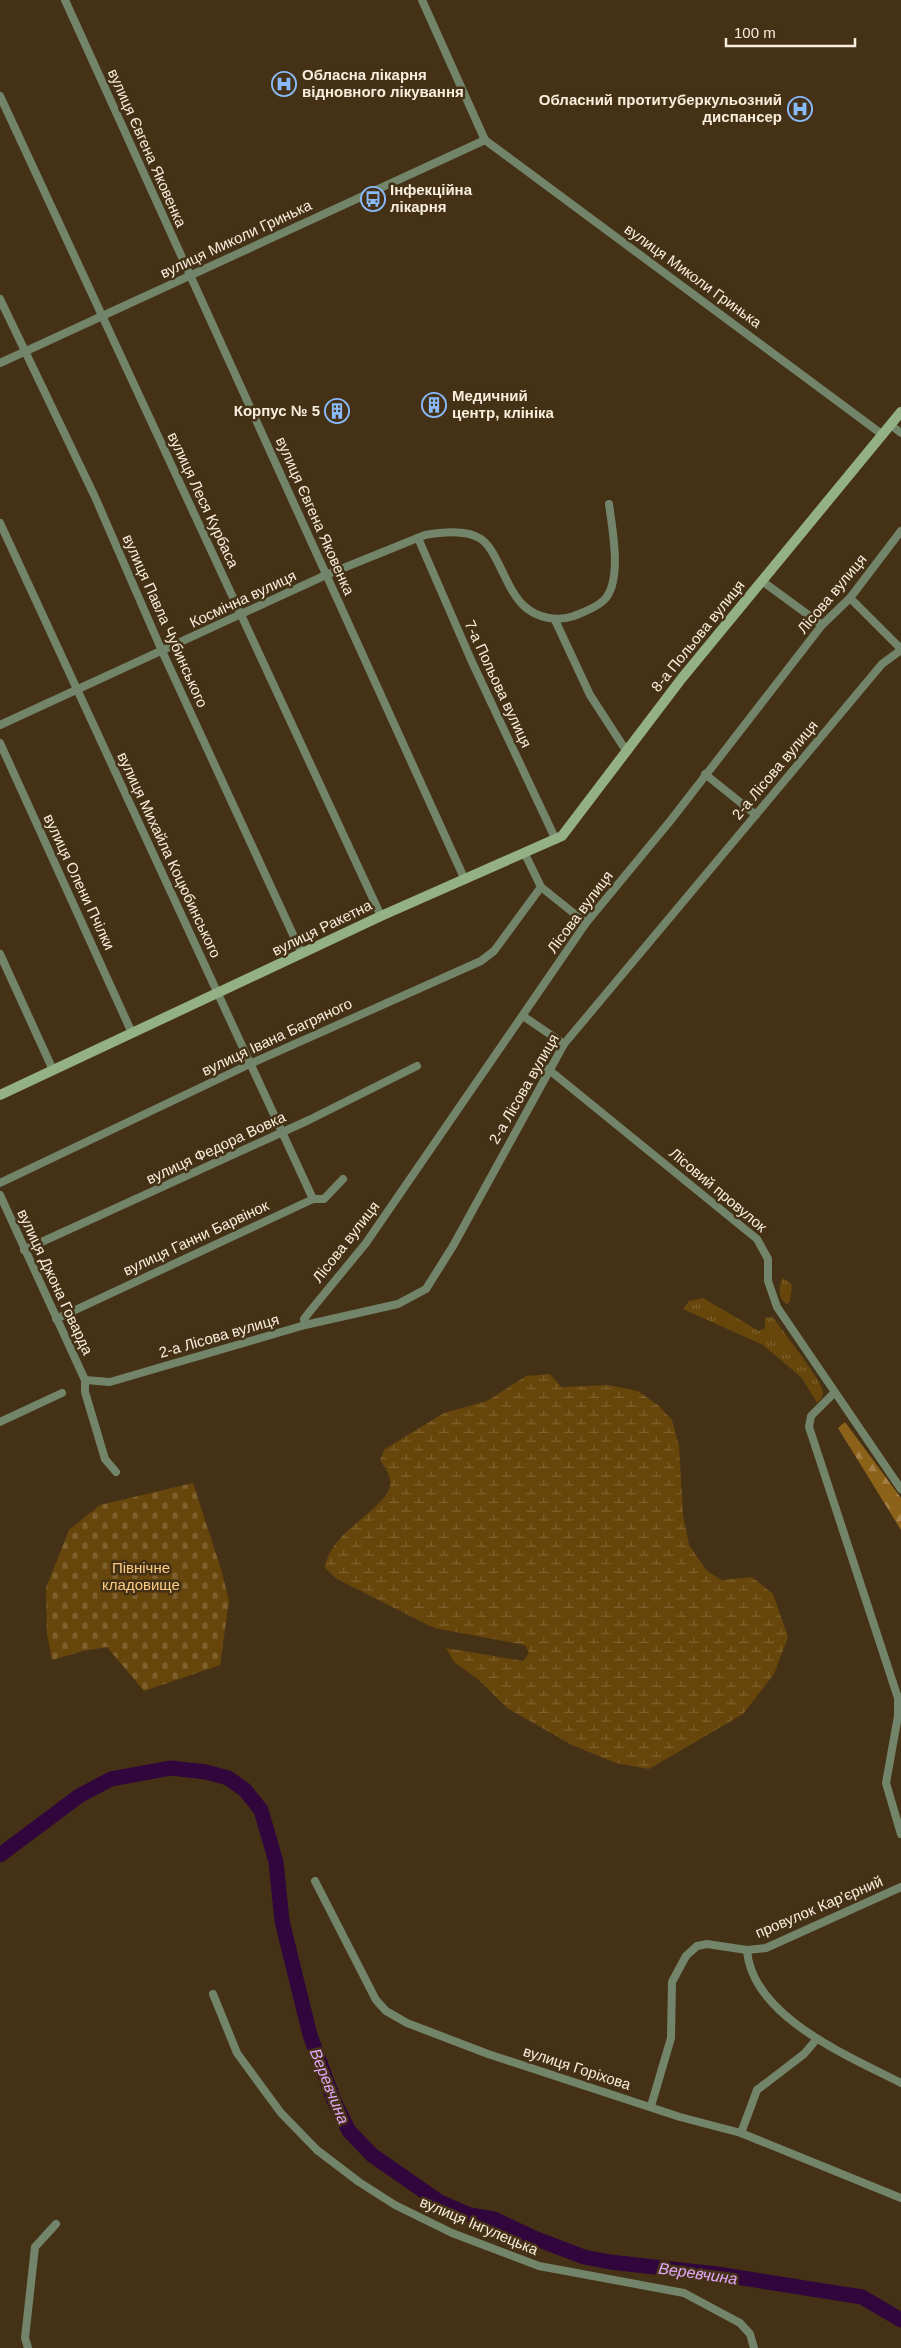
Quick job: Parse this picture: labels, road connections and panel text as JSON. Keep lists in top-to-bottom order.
{
  "streets": {
    "street": [
      "вулиця Євгена Яковенка",
      "вулиця Миколи Гринька",
      "вулиця Леся Курбаса",
      "Лісова вулиця",
      "Космічна вулиця",
      "вулиця Павла Чубинського",
      "8-а Польова вулиця",
      "7-а Польова вулиця",
      "2-а Лісова вулиця",
      "вулиця Михайла Коцюбинського",
      "вулиця Олени Пчілки",
      "вулиця Ракетна",
      "вулиця Івана Багряного",
      "вулиця Федора Вовка",
      "Лісовий провулок",
      "вулиця Ганни Барвінок",
      "вулиця Джона Говарда",
      "провулок Кар'єрний",
      "вулиця Горіхова",
      "вулиця Інгулецька"
    ]
  },
  "crossings": [
    ["вулиця Євгена Яковенка", "вулиця Миколи Гринька"],
    ["вулиця Євгена Яковенка", "Космічна вулиця"],
    ["вулиця Євгена Яковенка", "вулиця Ракетна"],
    ["вулиця Миколи Гринька", "вулиця Леся Курбаса"],
    ["вулиця Миколи Гринька", "вулиця Павла Чубинського"],
    ["вулиця Миколи Гринька", "8-а Польова вулиця"],
    ["вулиця Леся Курбаса", "Космічна вулиця"],
    ["вулиця Леся Курбаса", "вулиця Ракетна"],
    ["Лісова вулиця", "2-а Лісова вулиця"],
    ["Космічна вулиця", "вулиця Павла Чубинського"],
    ["Космічна вулиця", "7-а Польова вулиця"],
    ["Космічна вулиця", "вулиця Михайла Коцюбинського"],
    ["вулиця Павла Чубинського", "вулиця Ракетна"],
    ["8-а Польова вулиця", "вулиця Ракетна"],
    ["7-а Польова вулиця", "вулиця Ракетна"],
    ["2-а Лісова вулиця", "Лісовий провулок"],
    ["2-а Лісова вулиця", "вулиця Джона Говарда"],
    ["вулиця Михайла Коцюбинського", "вулиця Ракетна"],
    ["вулиця Михайла Коцюбинського", "вулиця Івана Багряного"],
    ["вулиця Михайла Коцюбинського", "вулиця Федора Вовка"],
    ["вулиця Михайла Коцюбинського", "вулиця Ганни Барвінок"],
    ["вулиця Олени Пчілки", "вулиця Ракетна"],
    ["вулиця Федора Вовка", "вулиця Джона Говарда"],
    ["вулиця Ганни Барвінок", "вулиця Джона Говарда"],
    ["провулок Кар'єрний", "вулиця Горіхова"]
  ],
  "water": ["Веревчина"],
  "parks": ["Північне кладовище"],
  "places": {
    "hospital": ["Обласна лікарня відновного лікування", "Обласний протитуберкульозний диспансер"],
    "bus stop": ["Інфекційна лікарня"],
    "building": ["Медичний центр, клініка", "Корпус № 5"]
  },
  "scale_bar": "100 m"
}
